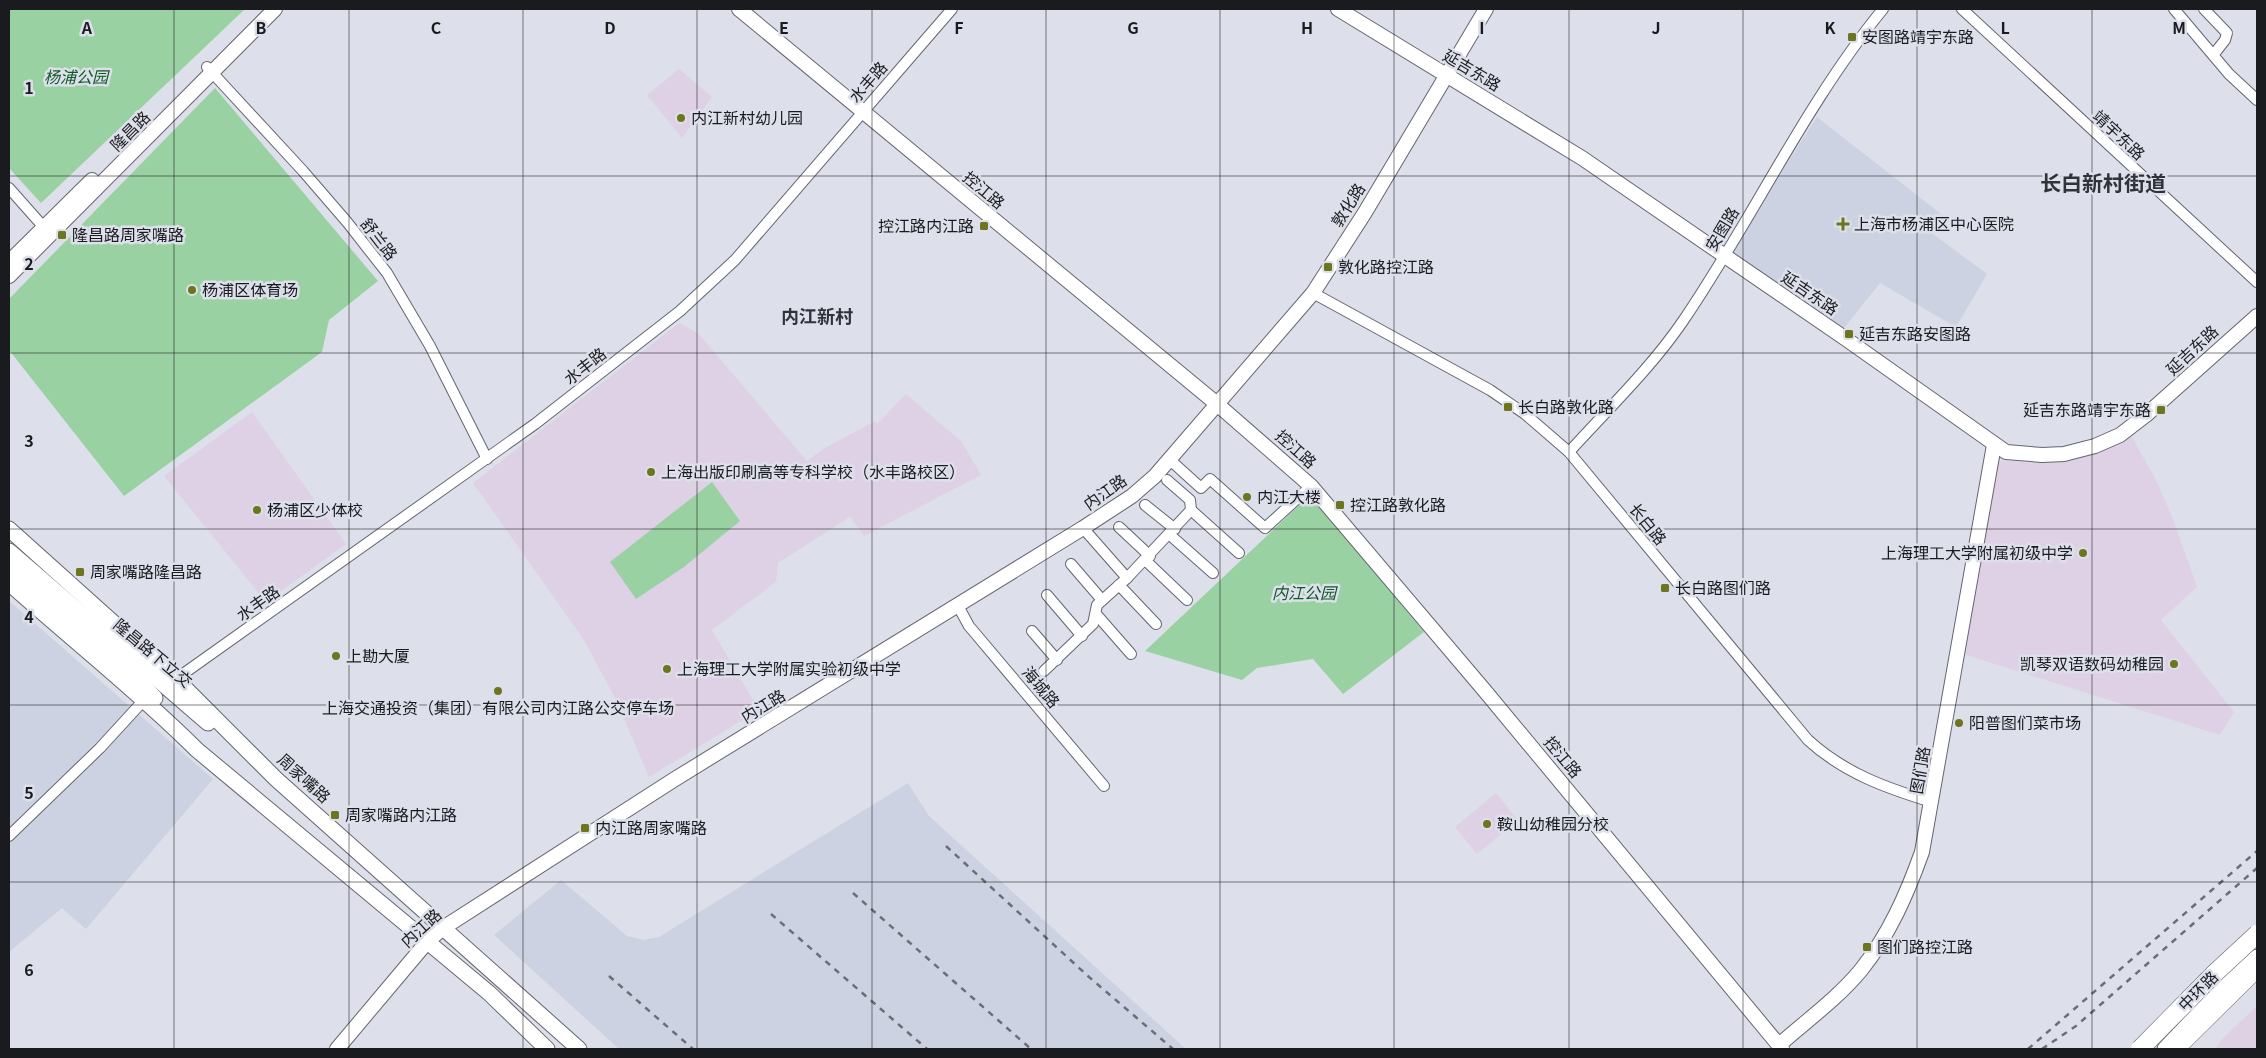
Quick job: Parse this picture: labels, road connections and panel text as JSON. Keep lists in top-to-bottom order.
{
  "streets": {
    "highway": ["中环路"],
    "main road": ["隆昌路下立交", "周家嘴路"],
    "street": [
      "延吉东路",
      "水丰路",
      "隆昌路",
      "靖宇东路",
      "控江路",
      "敦化路",
      "安图路",
      "舒兰路",
      "内江路",
      "长白路",
      "海城路",
      "图们路"
    ]
  },
  "crossings": [
    ["延吉东路", "敦化路"],
    ["延吉东路", "安图路"],
    ["延吉东路", "图们路"],
    ["水丰路", "控江路"],
    ["水丰路", "舒兰路"],
    ["水丰路", "周家嘴路"],
    ["隆昌路", "舒兰路"],
    ["控江路", "敦化路"],
    ["控江路", "内江路"],
    ["控江路", "图们路"],
    ["敦化路", "内江路"],
    ["敦化路", "长白路"],
    ["安图路", "长白路"],
    ["内江路", "海城路"],
    ["内江路", "周家嘴路"],
    ["长白路", "图们路"],
    ["隆昌路下立交", "周家嘴路"]
  ],
  "districts": ["长白新村街道", "内江新村"],
  "parks": ["杨浦公园", "内江公园"],
  "places": {
    "transit": [
      "安图路靖宇东路",
      "控江路内江路",
      "隆昌路周家嘴路",
      "敦化路控江路",
      "延吉东路安图路",
      "长白路敦化路",
      "延吉东路靖宇东路",
      "控江路敦化路",
      "周家嘴路隆昌路",
      "长白路图们路",
      "周家嘴路内江路",
      "内江路周家嘴路",
      "图们路控江路"
    ],
    "other": [
      "内江新村幼儿园",
      "杨浦区体育场",
      "上海出版印刷高等专科学校（水丰路校区）",
      "内江大楼",
      "杨浦区少体校",
      "上海理工大学附属初级中学",
      "上勘大厦",
      "凯琴双语数码幼稚园",
      "上海理工大学附属实验初级中学",
      "上海交通投资（集团）有限公司内江路公交停车场",
      "阳普图们菜市场",
      "鞍山幼稚园分校"
    ],
    "health": ["上海市杨浦区中心医院"]
  },
  "grid": {
    "columns": [
      "A",
      "B",
      "C",
      "D",
      "E",
      "F",
      "G",
      "H",
      "I",
      "J",
      "K",
      "L",
      "M"
    ],
    "rows": [
      "1",
      "2",
      "3",
      "4",
      "5",
      "6"
    ]
  }
}
